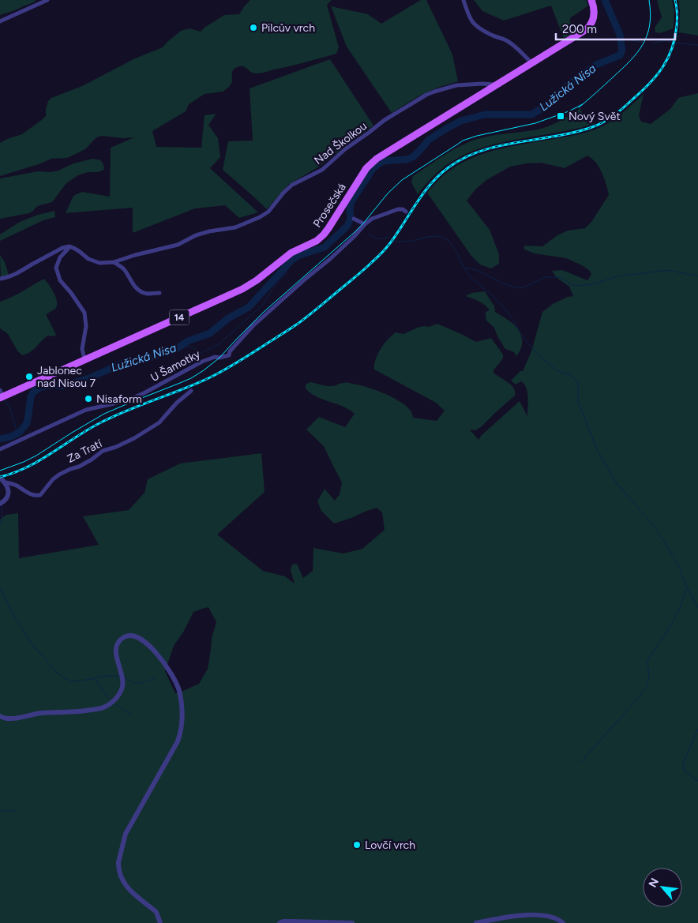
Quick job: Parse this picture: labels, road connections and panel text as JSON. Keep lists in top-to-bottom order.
{
  "streets": {
    "main road": ["Prosečská", "14"],
    "street": ["Nad Školkou", "U Šamotky", "Za Tratí"]
  },
  "crossings": [
    ["Nad Školkou", "Prosečská"]
  ],
  "water": ["Lužická Nisa"],
  "places": {
    "other": [
      "Pilcův vrch",
      "Jablonec nad Nisou 7",
      "Nisaform",
      "Lovčí vrch"
    ],
    "transit": ["Nový Svět"]
  },
  "scale_bar": "200 m",
  "north": "top left"
}
